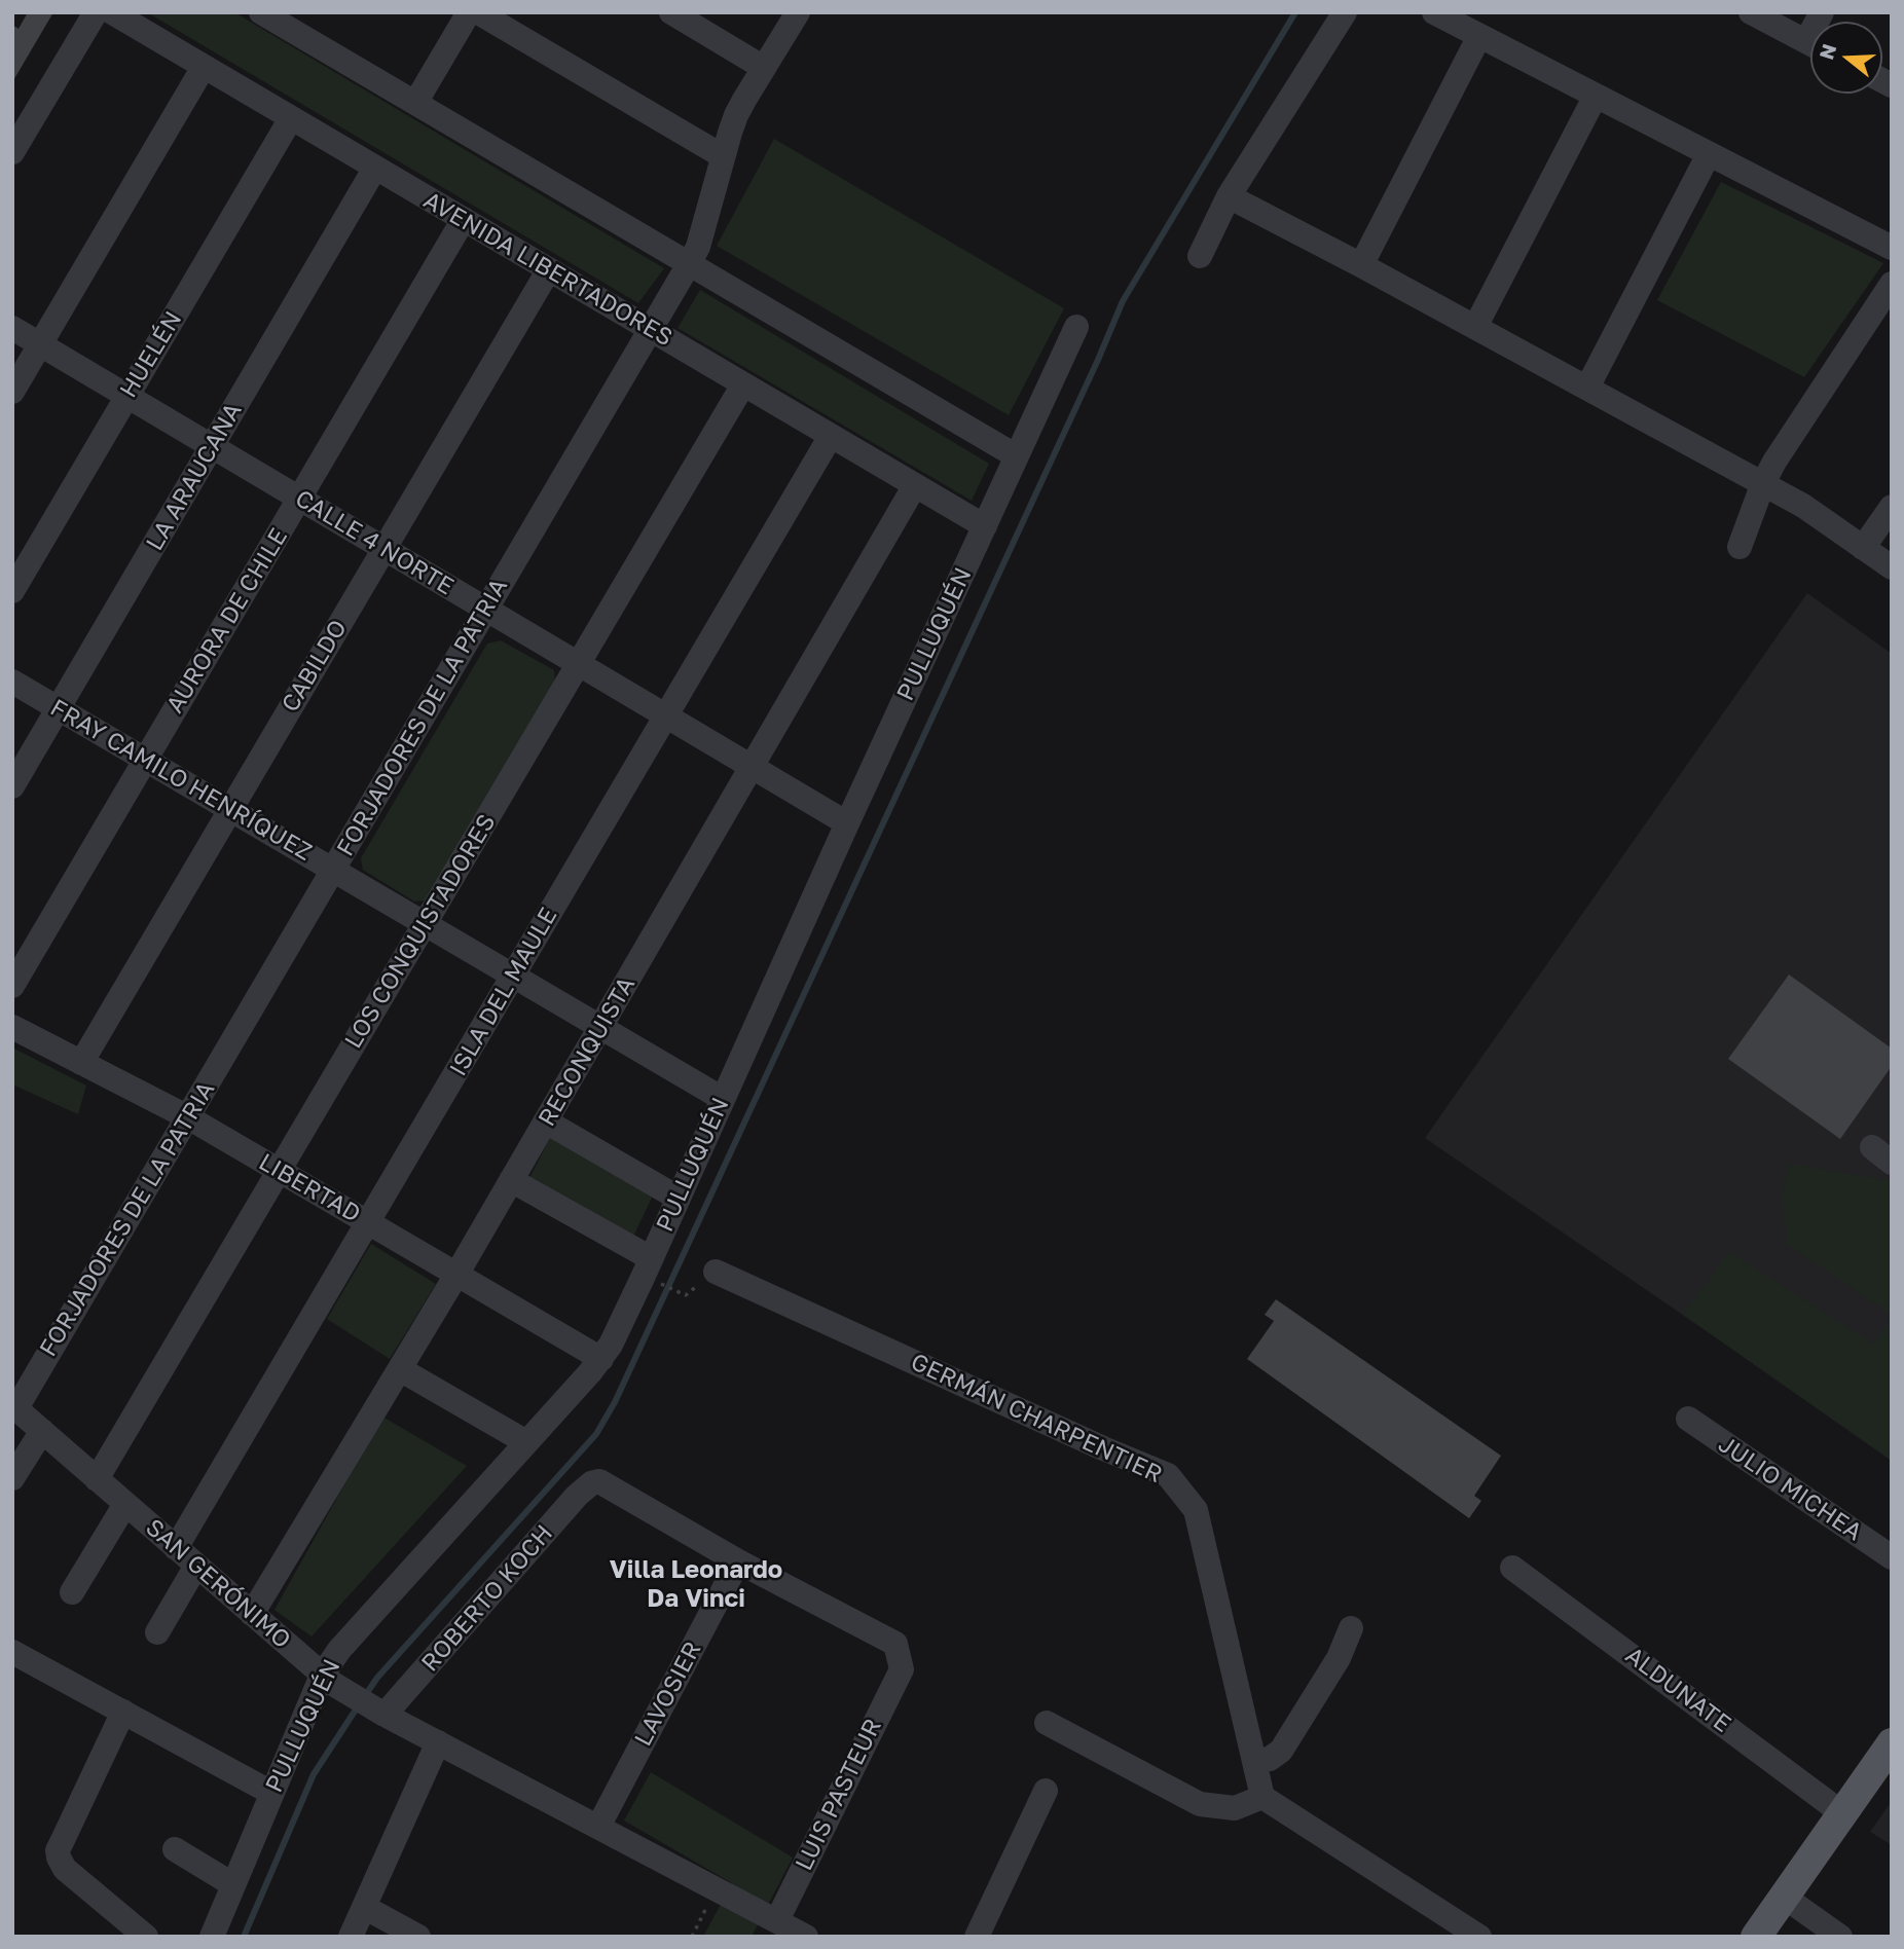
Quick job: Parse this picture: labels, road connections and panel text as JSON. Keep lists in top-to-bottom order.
{
  "streets": {
    "street": [
      "AVENIDA LIBERTADORES",
      "HUELÉN",
      "LA ARAUCANA",
      "CALLE 4 NORTE",
      "AURORA DE CHILE",
      "PULLUQUÉN",
      "CABILDO",
      "FORJADORES DE LA PATRIA",
      "FRAY CAMILO HENRÍQUEZ",
      "LOS CONQUISTADORES",
      "ISLA DEL MAULE",
      "RECONQUISTA",
      "LIBERTAD",
      "GERMÁN CHARPENTIER",
      "JULIO MICHEA",
      "SAN GERÓNIMO",
      "ROBERTO KOCH",
      "ALDUNATE",
      "LAVOSIER",
      "LUIS PASTEUR"
    ]
  },
  "crossings": [
    ["AVENIDA LIBERTADORES", "HUELÉN"],
    ["AVENIDA LIBERTADORES", "LA ARAUCANA"],
    ["AVENIDA LIBERTADORES", "AURORA DE CHILE"],
    ["AVENIDA LIBERTADORES", "PULLUQUÉN"],
    ["AVENIDA LIBERTADORES", "CABILDO"],
    ["AVENIDA LIBERTADORES", "FORJADORES DE LA PATRIA"],
    ["AVENIDA LIBERTADORES", "LOS CONQUISTADORES"],
    ["AVENIDA LIBERTADORES", "ISLA DEL MAULE"],
    ["AVENIDA LIBERTADORES", "RECONQUISTA"],
    ["HUELÉN", "CALLE 4 NORTE"],
    ["LA ARAUCANA", "CALLE 4 NORTE"],
    ["LA ARAUCANA", "FRAY CAMILO HENRÍQUEZ"],
    ["CALLE 4 NORTE", "AURORA DE CHILE"],
    ["CALLE 4 NORTE", "PULLUQUÉN"],
    ["CALLE 4 NORTE", "CABILDO"],
    ["CALLE 4 NORTE", "FORJADORES DE LA PATRIA"],
    ["CALLE 4 NORTE", "LOS CONQUISTADORES"],
    ["CALLE 4 NORTE", "ISLA DEL MAULE"],
    ["CALLE 4 NORTE", "RECONQUISTA"],
    ["AURORA DE CHILE", "FRAY CAMILO HENRÍQUEZ"],
    ["PULLUQUÉN", "FRAY CAMILO HENRÍQUEZ"],
    ["PULLUQUÉN", "LIBERTAD"],
    ["PULLUQUÉN", "SAN GERÓNIMO"],
    ["CABILDO", "FRAY CAMILO HENRÍQUEZ"],
    ["CABILDO", "LIBERTAD"],
    ["FORJADORES DE LA PATRIA", "FRAY CAMILO HENRÍQUEZ"],
    ["FORJADORES DE LA PATRIA", "LIBERTAD"],
    ["FORJADORES DE LA PATRIA", "SAN GERÓNIMO"],
    ["FRAY CAMILO HENRÍQUEZ", "LOS CONQUISTADORES"],
    ["FRAY CAMILO HENRÍQUEZ", "ISLA DEL MAULE"],
    ["FRAY CAMILO HENRÍQUEZ", "RECONQUISTA"],
    ["LOS CONQUISTADORES", "LIBERTAD"],
    ["LOS CONQUISTADORES", "SAN GERÓNIMO"],
    ["ISLA DEL MAULE", "LIBERTAD"],
    ["ISLA DEL MAULE", "SAN GERÓNIMO"],
    ["RECONQUISTA", "LIBERTAD"],
    ["RECONQUISTA", "SAN GERÓNIMO"],
    ["SAN GERÓNIMO", "ROBERTO KOCH"],
    ["SAN GERÓNIMO", "LAVOSIER"],
    ["SAN GERÓNIMO", "LUIS PASTEUR"],
    ["ROBERTO KOCH", "LAVOSIER"],
    ["ROBERTO KOCH", "LUIS PASTEUR"],
    ["LAVOSIER", "LUIS PASTEUR"]
  ],
  "districts": ["Villa Leonardo Da Vinci"],
  "north": "left"
}
